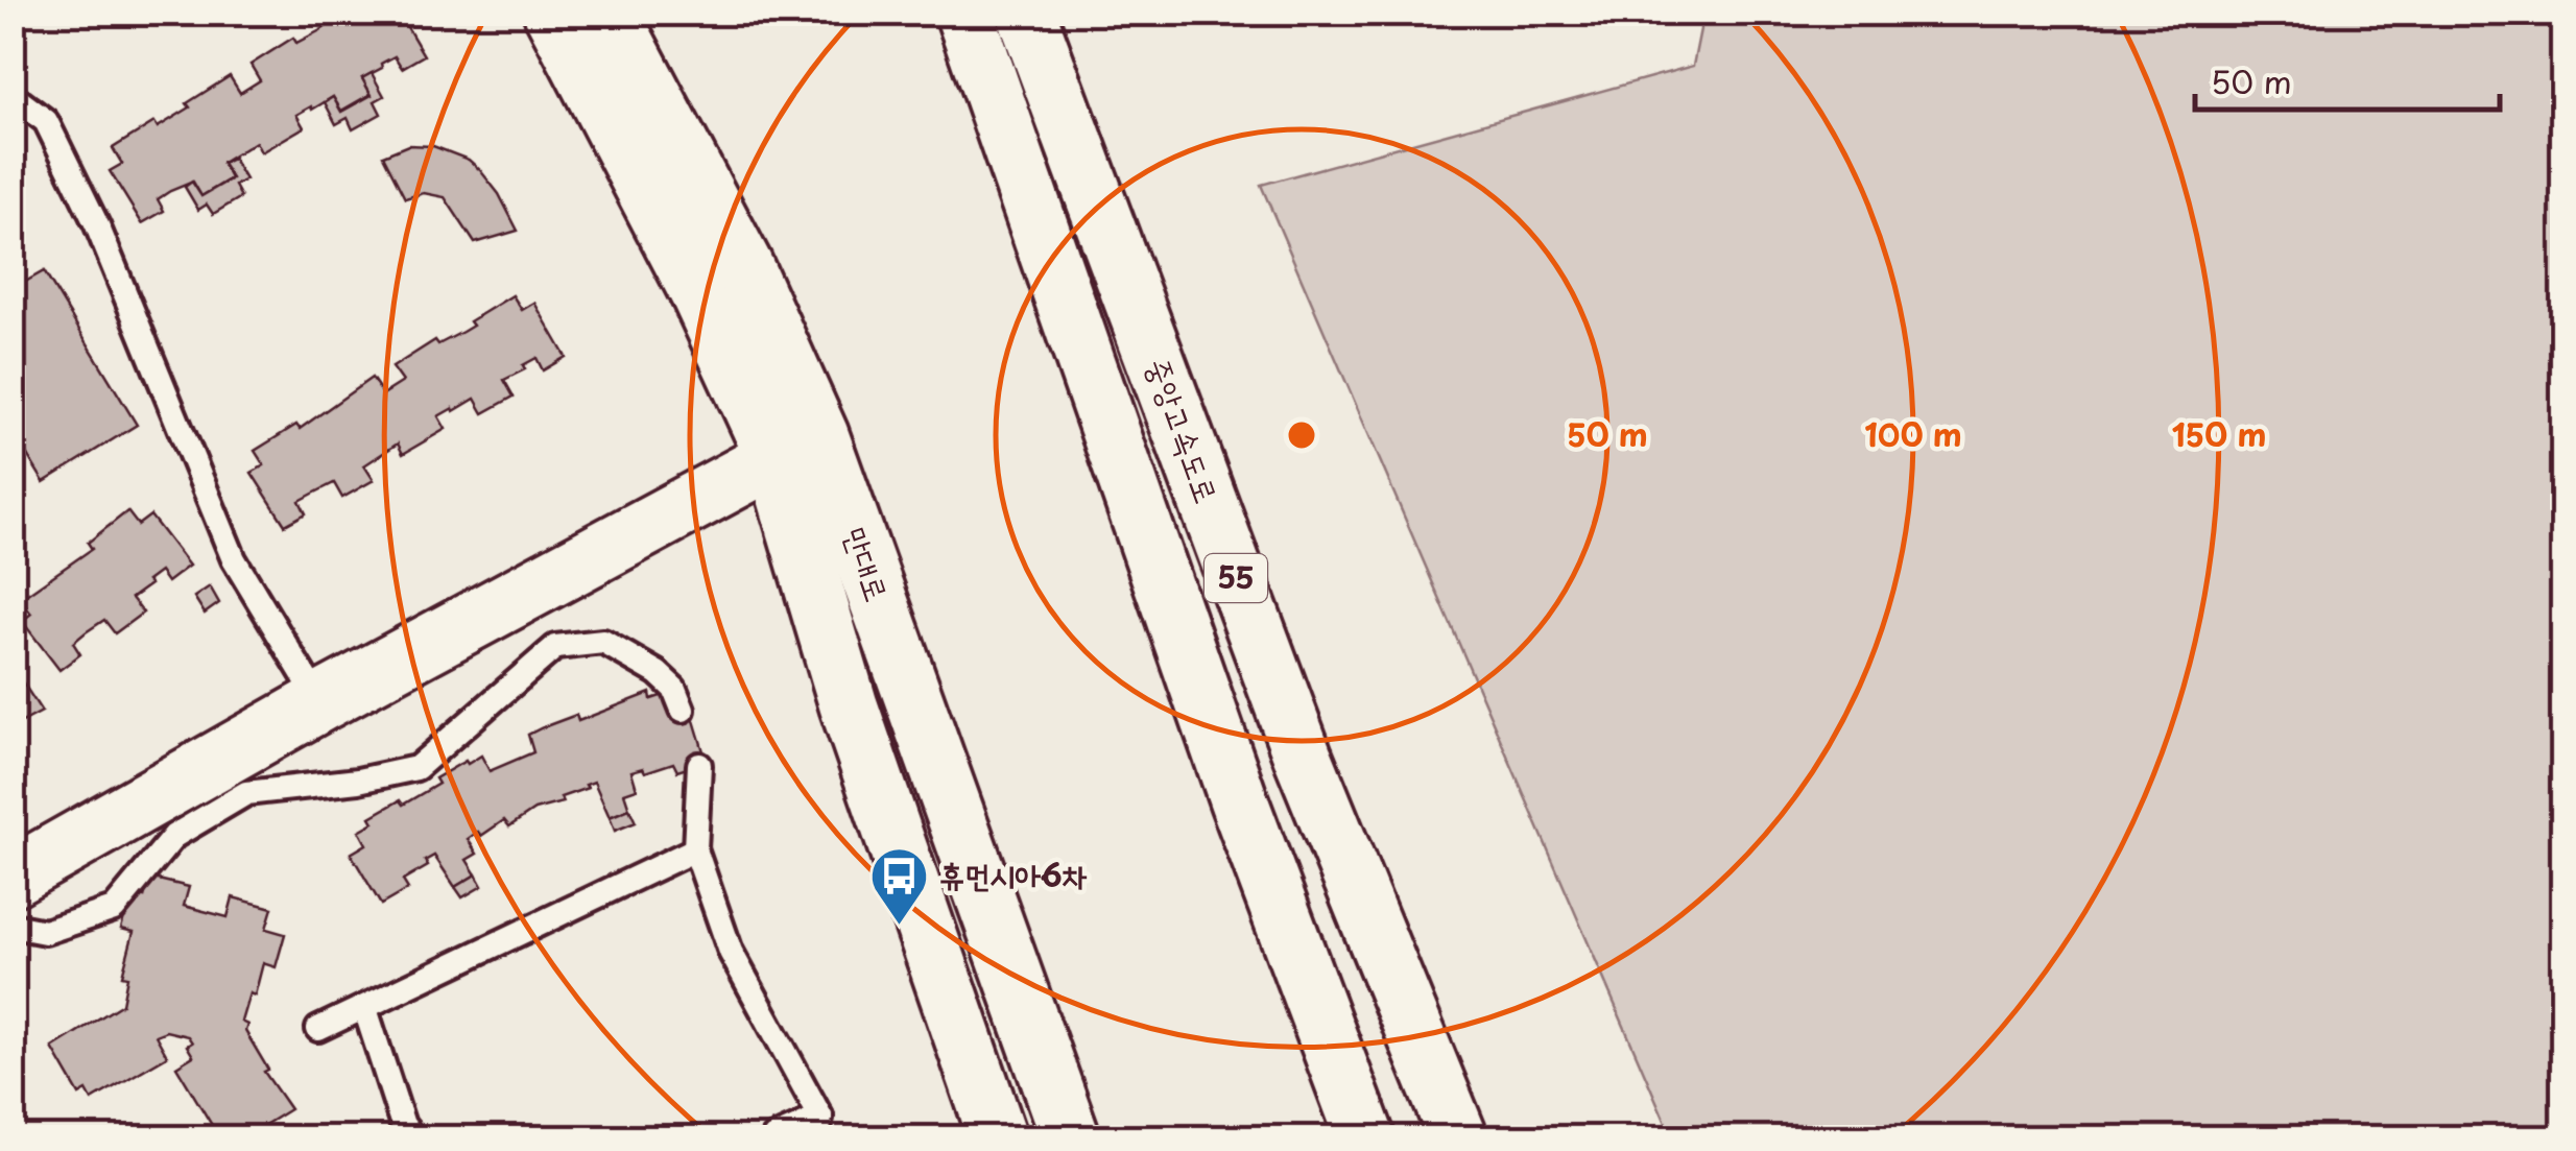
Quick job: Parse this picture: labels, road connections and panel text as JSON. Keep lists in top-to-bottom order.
{
  "streets": {
    "main road": ["중앙고속도로", "만대로", "55"]
  },
  "places": {
    "bus stop": ["휴먼시아6차"]
  },
  "scale_bar": "50 m",
  "rings": ["50 m", "100 m", "150 m"]
}
